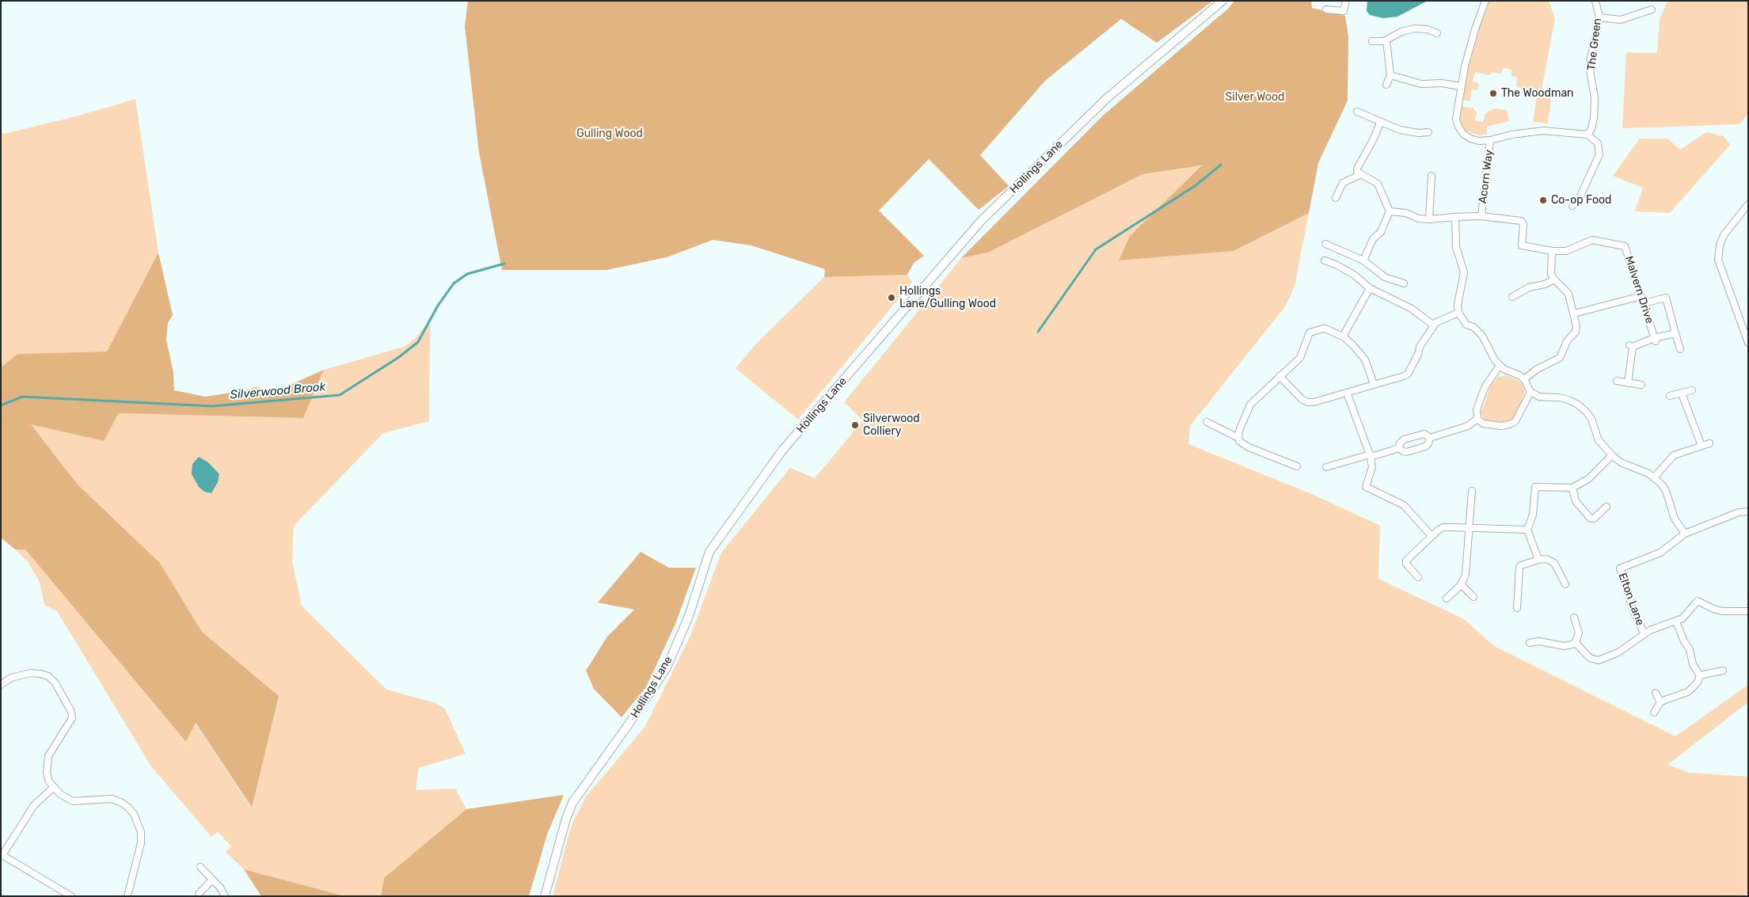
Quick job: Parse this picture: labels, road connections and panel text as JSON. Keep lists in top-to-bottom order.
{
  "streets": {
    "street": [
      "The Green",
      "Hollings Lane",
      "Acorn Way",
      "Malvern Drive",
      "Elton Lane"
    ]
  },
  "crossings": [
    ["The Green", "Acorn Way"]
  ],
  "water": ["Silverwood Brook"],
  "parks": ["Silver Wood", "Gulling Wood"],
  "places": [
    "The Woodman",
    "Co-op Food",
    "Hollings Lane/Gulling Wood",
    "Silverwood Colliery"
  ]
}
